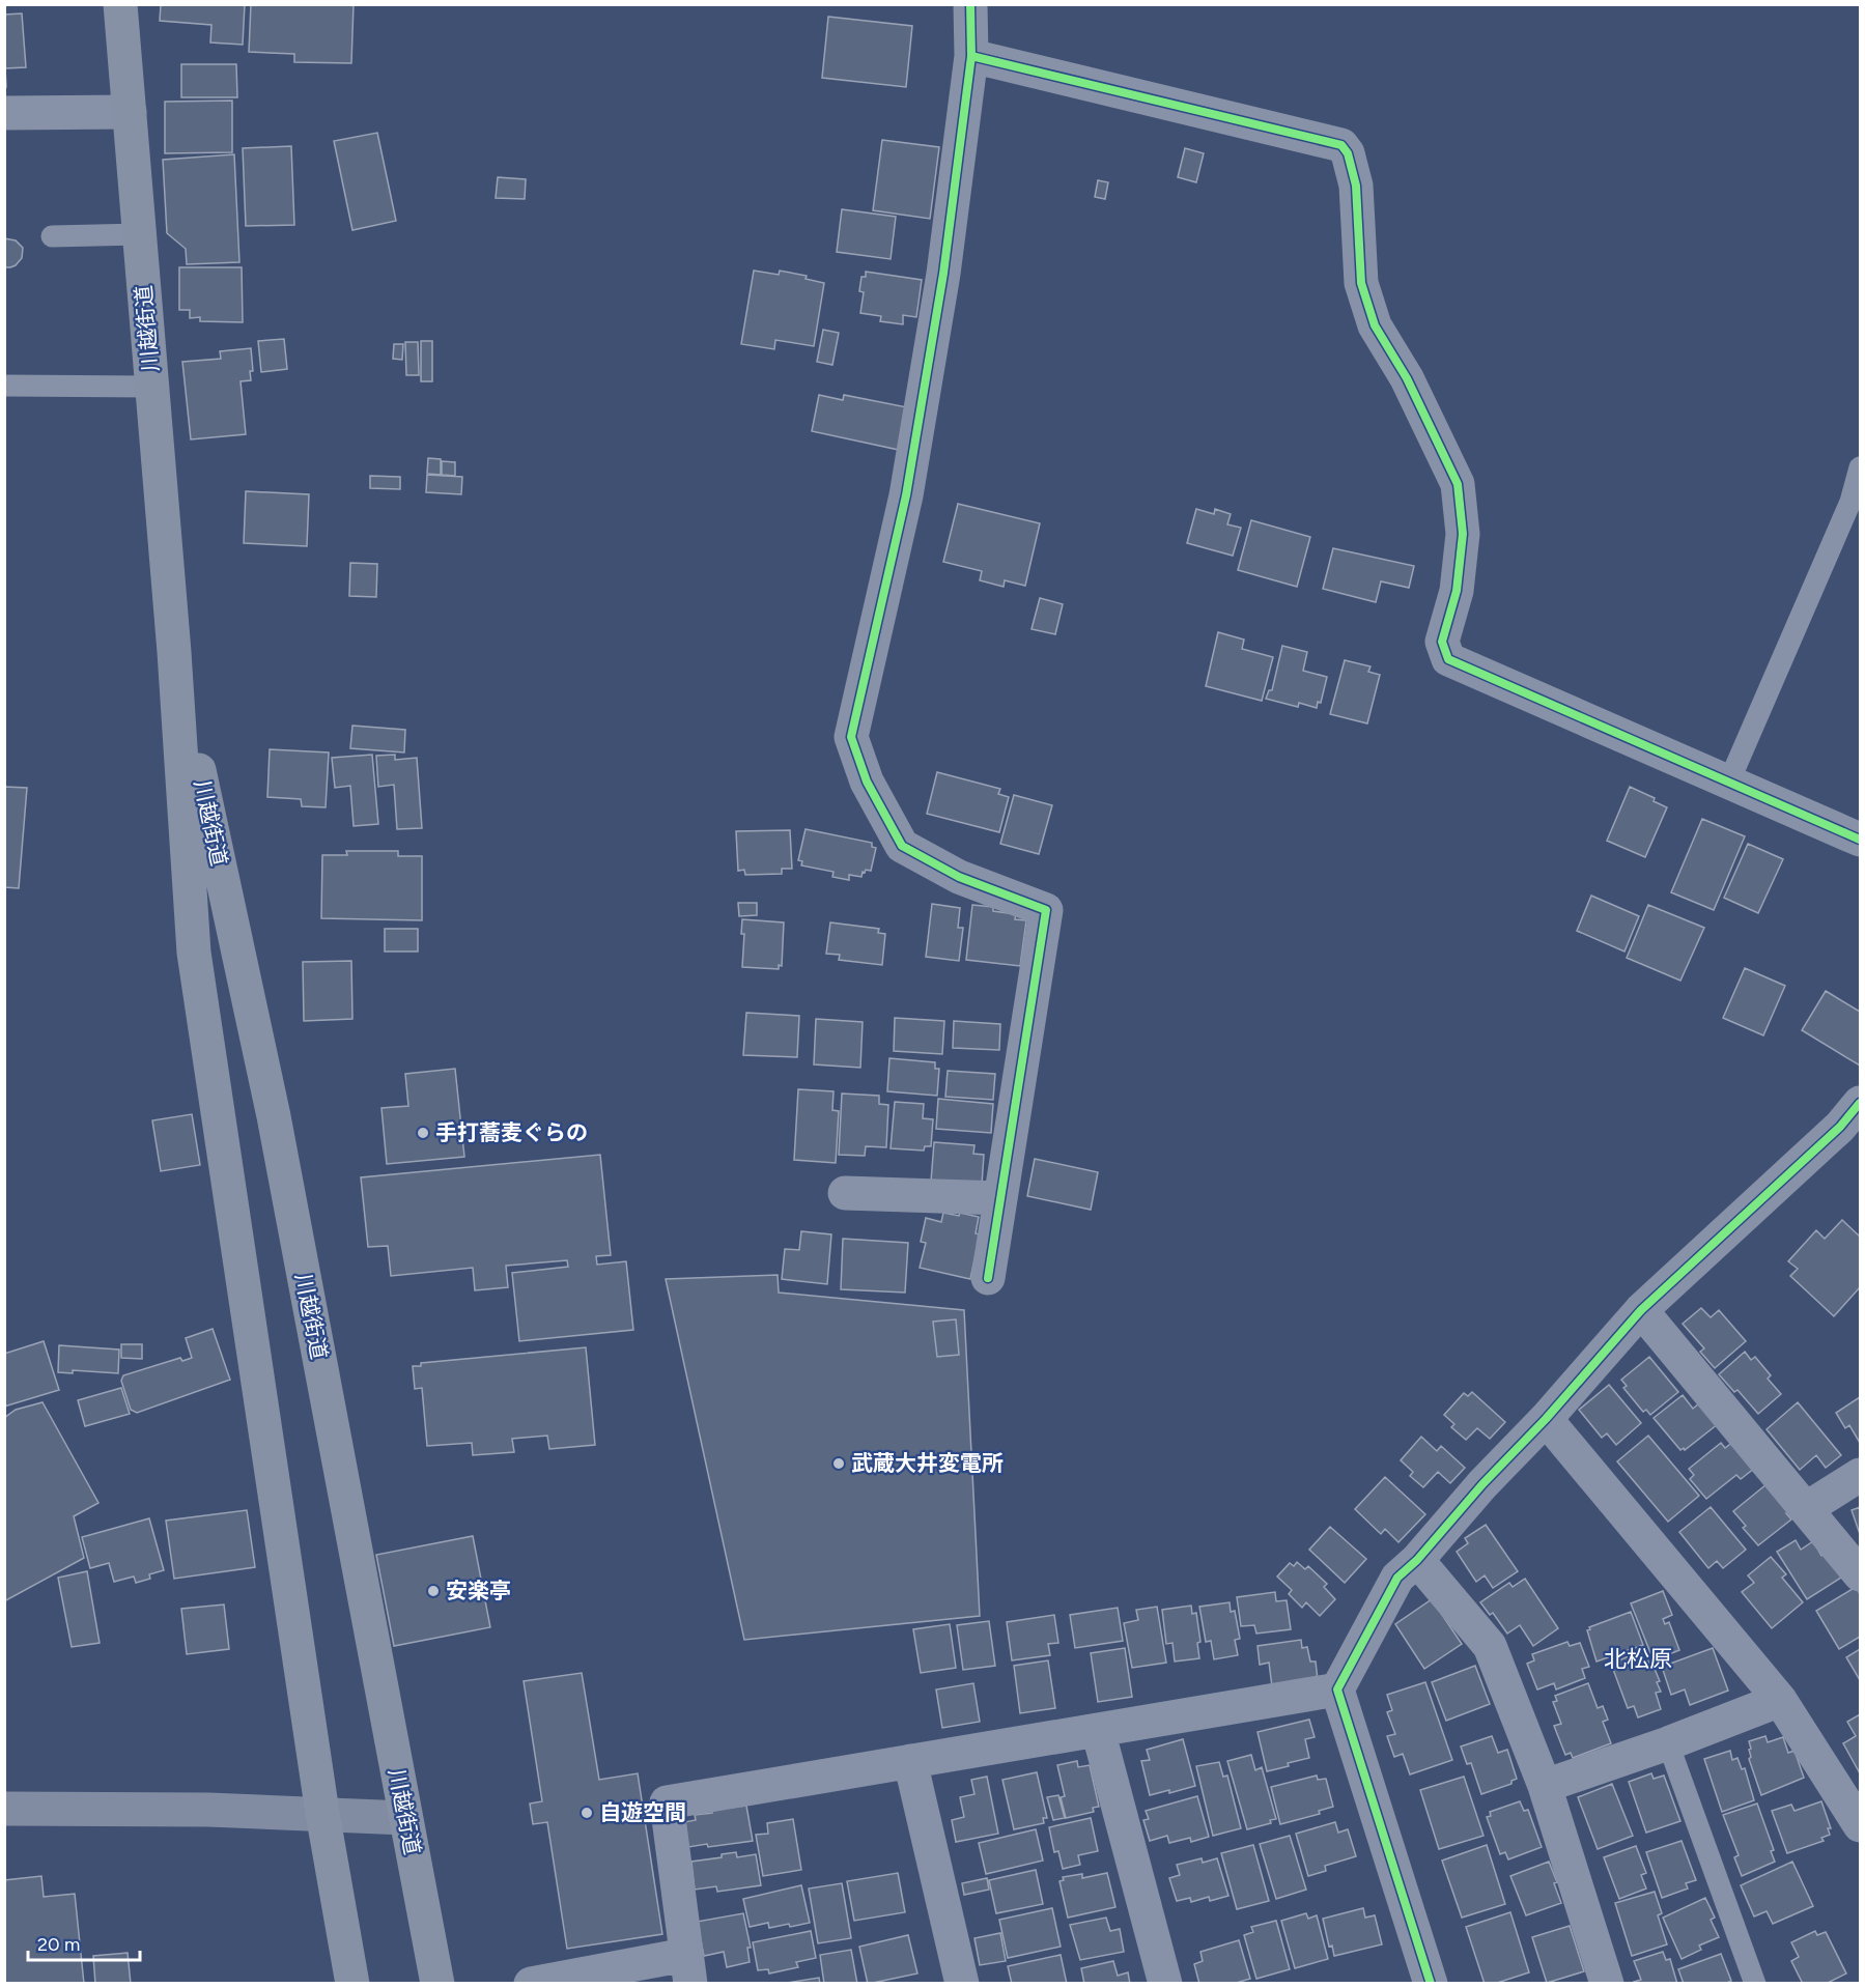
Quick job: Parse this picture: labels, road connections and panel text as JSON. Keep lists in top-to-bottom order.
{
  "streets": {
    "highway": ["川越街道"]
  },
  "districts": ["北松原"],
  "places": [
    "手打蕎麦ぐらの",
    "武蔵大井変電所",
    "安楽亭",
    "自遊空間"
  ],
  "scale_bar": "20 m"
}
